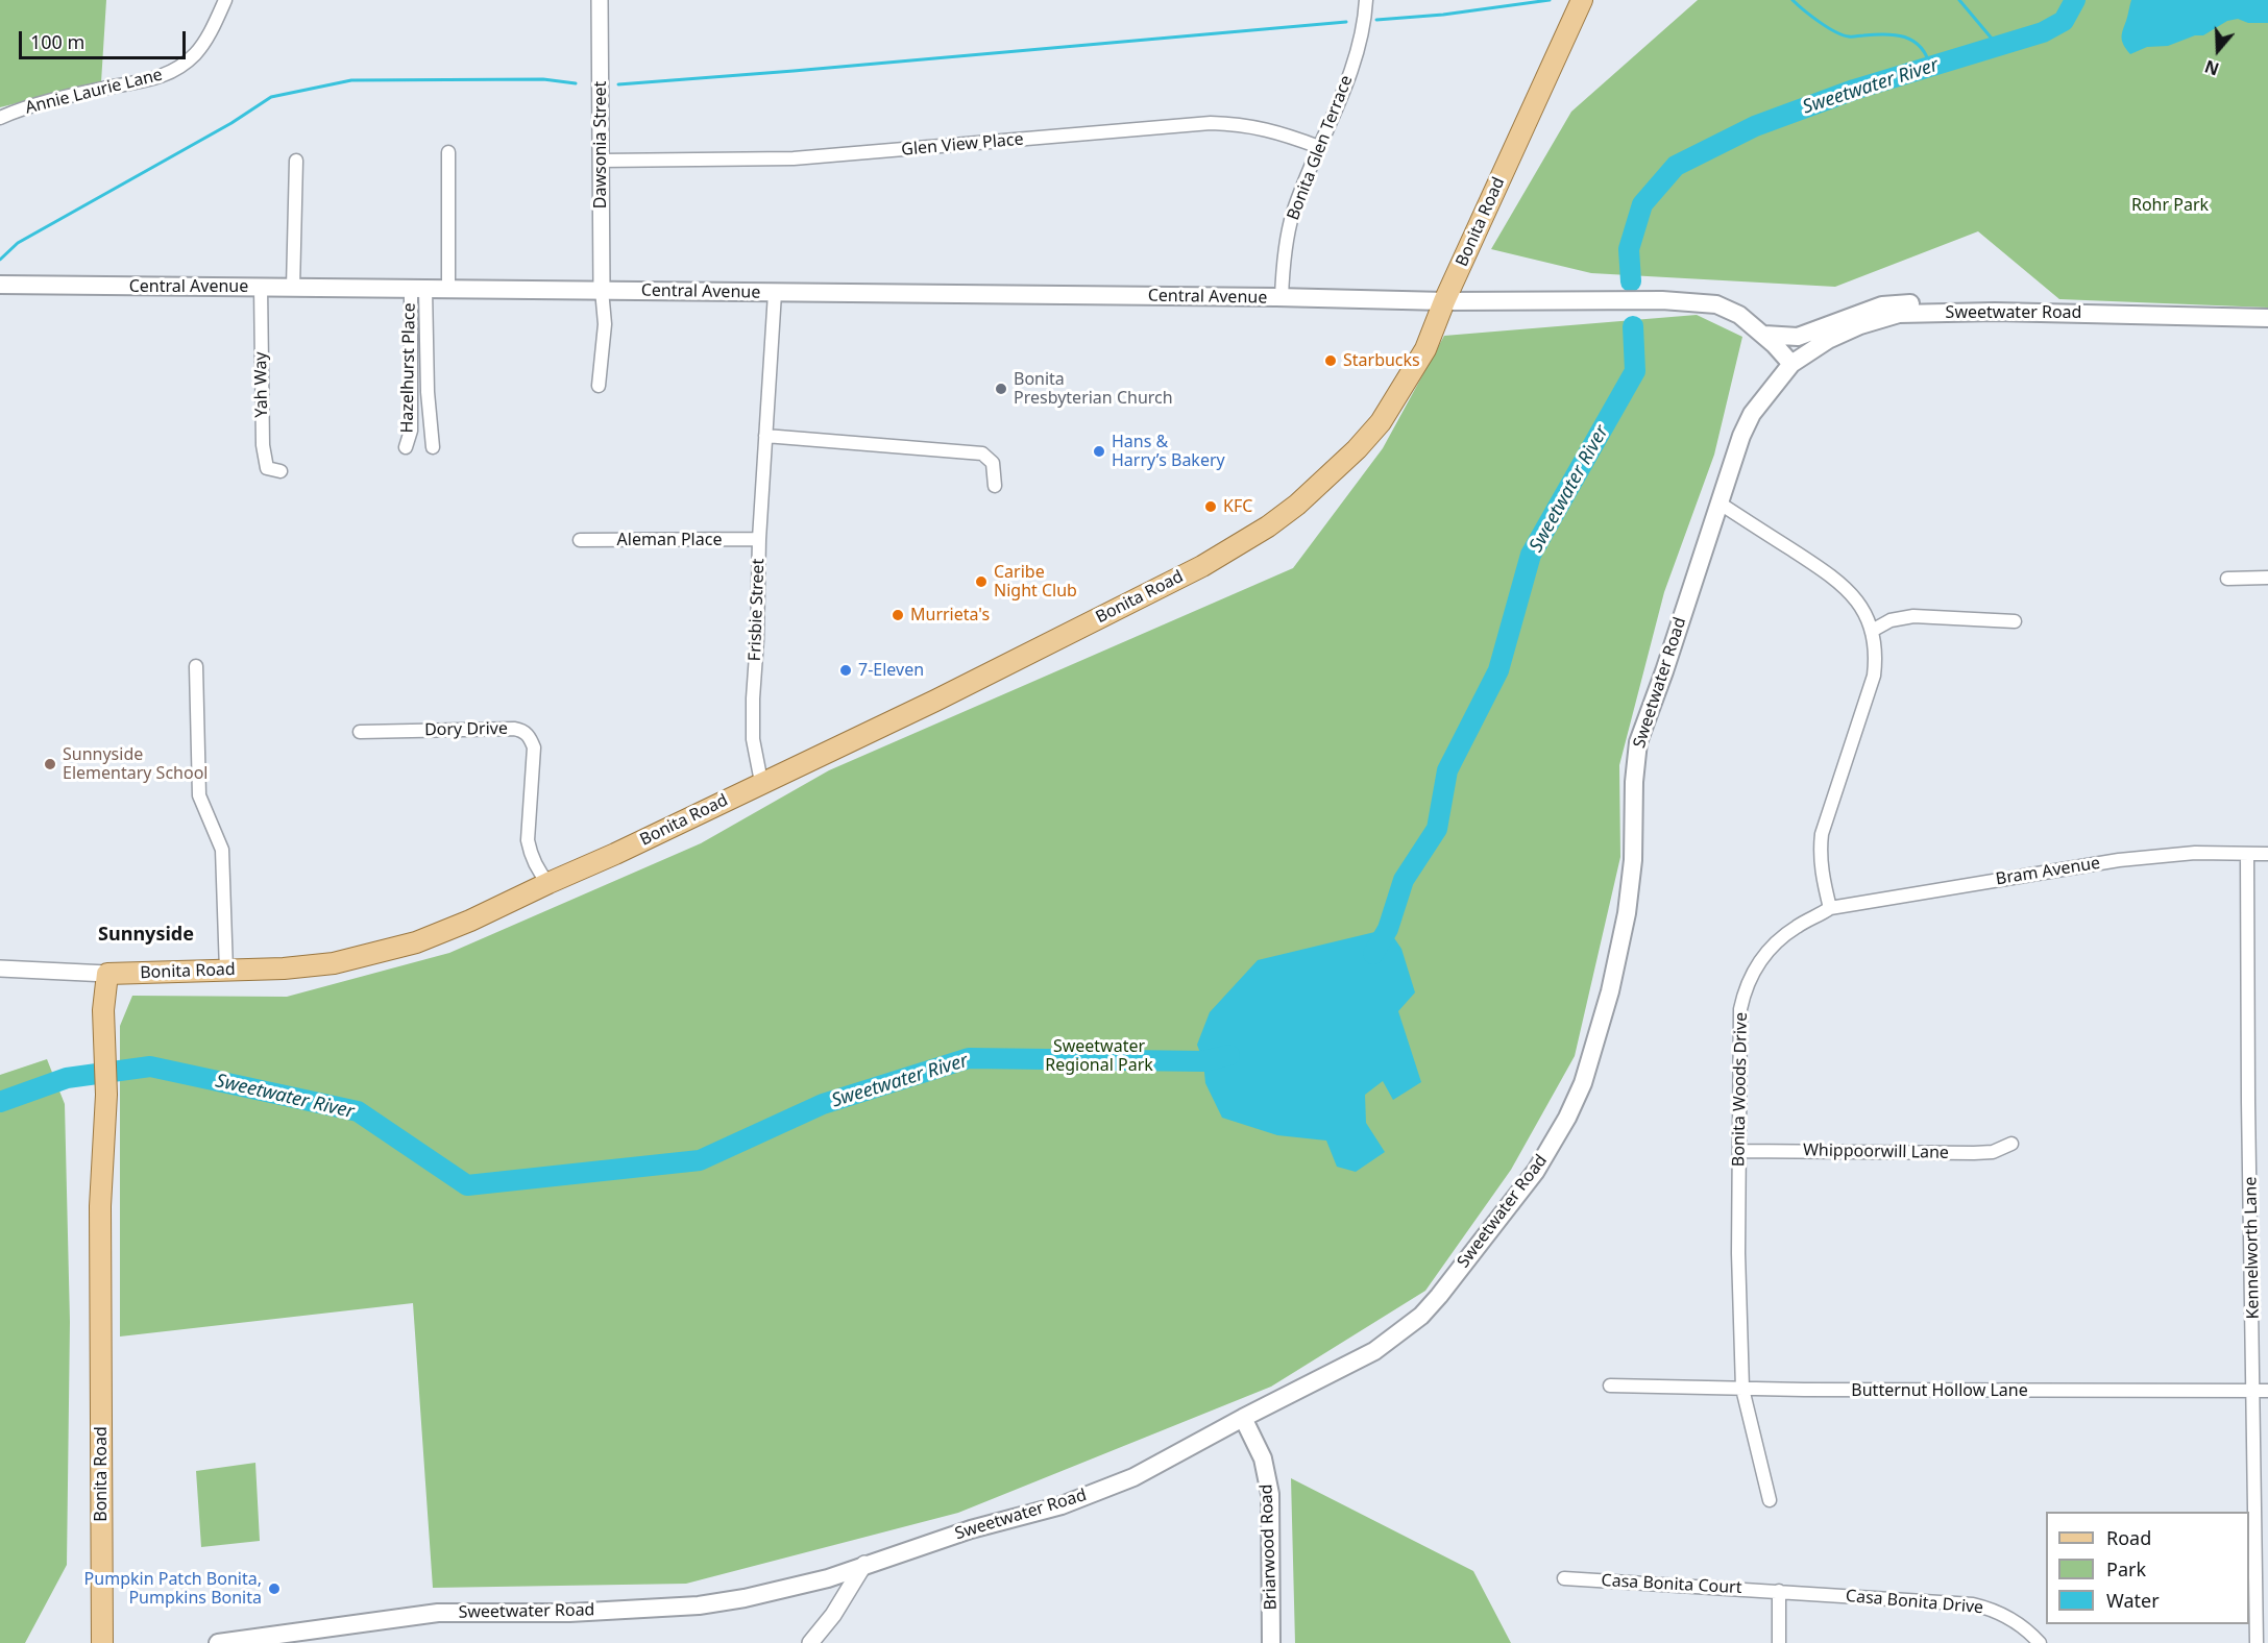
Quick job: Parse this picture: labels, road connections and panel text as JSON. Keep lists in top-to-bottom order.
{
  "streets": {
    "main road": [
      "Bonita Road",
      "Central Avenue",
      "Sweetwater Road",
      "Briarwood Road"
    ],
    "street": [
      "Annie Laurie Lane",
      "Dawsonia Street",
      "Glen View Place",
      "Bonita Glen Terrace",
      "Hazelhurst Place",
      "Yah Way",
      "Aleman Place",
      "Frisbie Street",
      "Dory Drive",
      "Bram Avenue",
      "Bonita Woods Drive",
      "Whippoorwill Lane",
      "Kennelworth Lane",
      "Butternut Hollow Lane",
      "Casa Bonita Court",
      "Casa Bonita Drive"
    ]
  },
  "crossings": [
    ["Dawsonia Street", "Glen View Place"],
    ["Dawsonia Street", "Central Avenue"],
    ["Glen View Place", "Bonita Glen Terrace"],
    ["Bonita Glen Terrace", "Central Avenue"],
    ["Bonita Road", "Central Avenue"],
    ["Bonita Road", "Frisbie Street"],
    ["Bonita Road", "Dory Drive"],
    ["Central Avenue", "Sweetwater Road"],
    ["Central Avenue", "Hazelhurst Place"],
    ["Central Avenue", "Yah Way"],
    ["Central Avenue", "Frisbie Street"],
    ["Sweetwater Road", "Briarwood Road"],
    ["Aleman Place", "Frisbie Street"],
    ["Bram Avenue", "Bonita Woods Drive"],
    ["Bram Avenue", "Kennelworth Lane"],
    ["Bonita Woods Drive", "Whippoorwill Lane"],
    ["Bonita Woods Drive", "Butternut Hollow Lane"],
    ["Kennelworth Lane", "Butternut Hollow Lane"],
    ["Casa Bonita Court", "Casa Bonita Drive"]
  ],
  "districts": ["Sunnyside"],
  "water": ["Sweetwater River"],
  "parks": ["Rohr Park", "Sweetwater Regional Park"],
  "places": [
    "Starbucks",
    "Bonita Presbyterian Church",
    "Hans & Harry’s Bakery",
    "KFC",
    "Caribe Night Club",
    "Murrieta's",
    "7-Eleven",
    "Sunnyside Elementary School",
    "Pumpkin Patch Bonita, Pumpkins Bonita"
  ],
  "legend": ["Road", "Park", "Water"],
  "scale_bar": "100 m",
  "north": "bottom"
}
